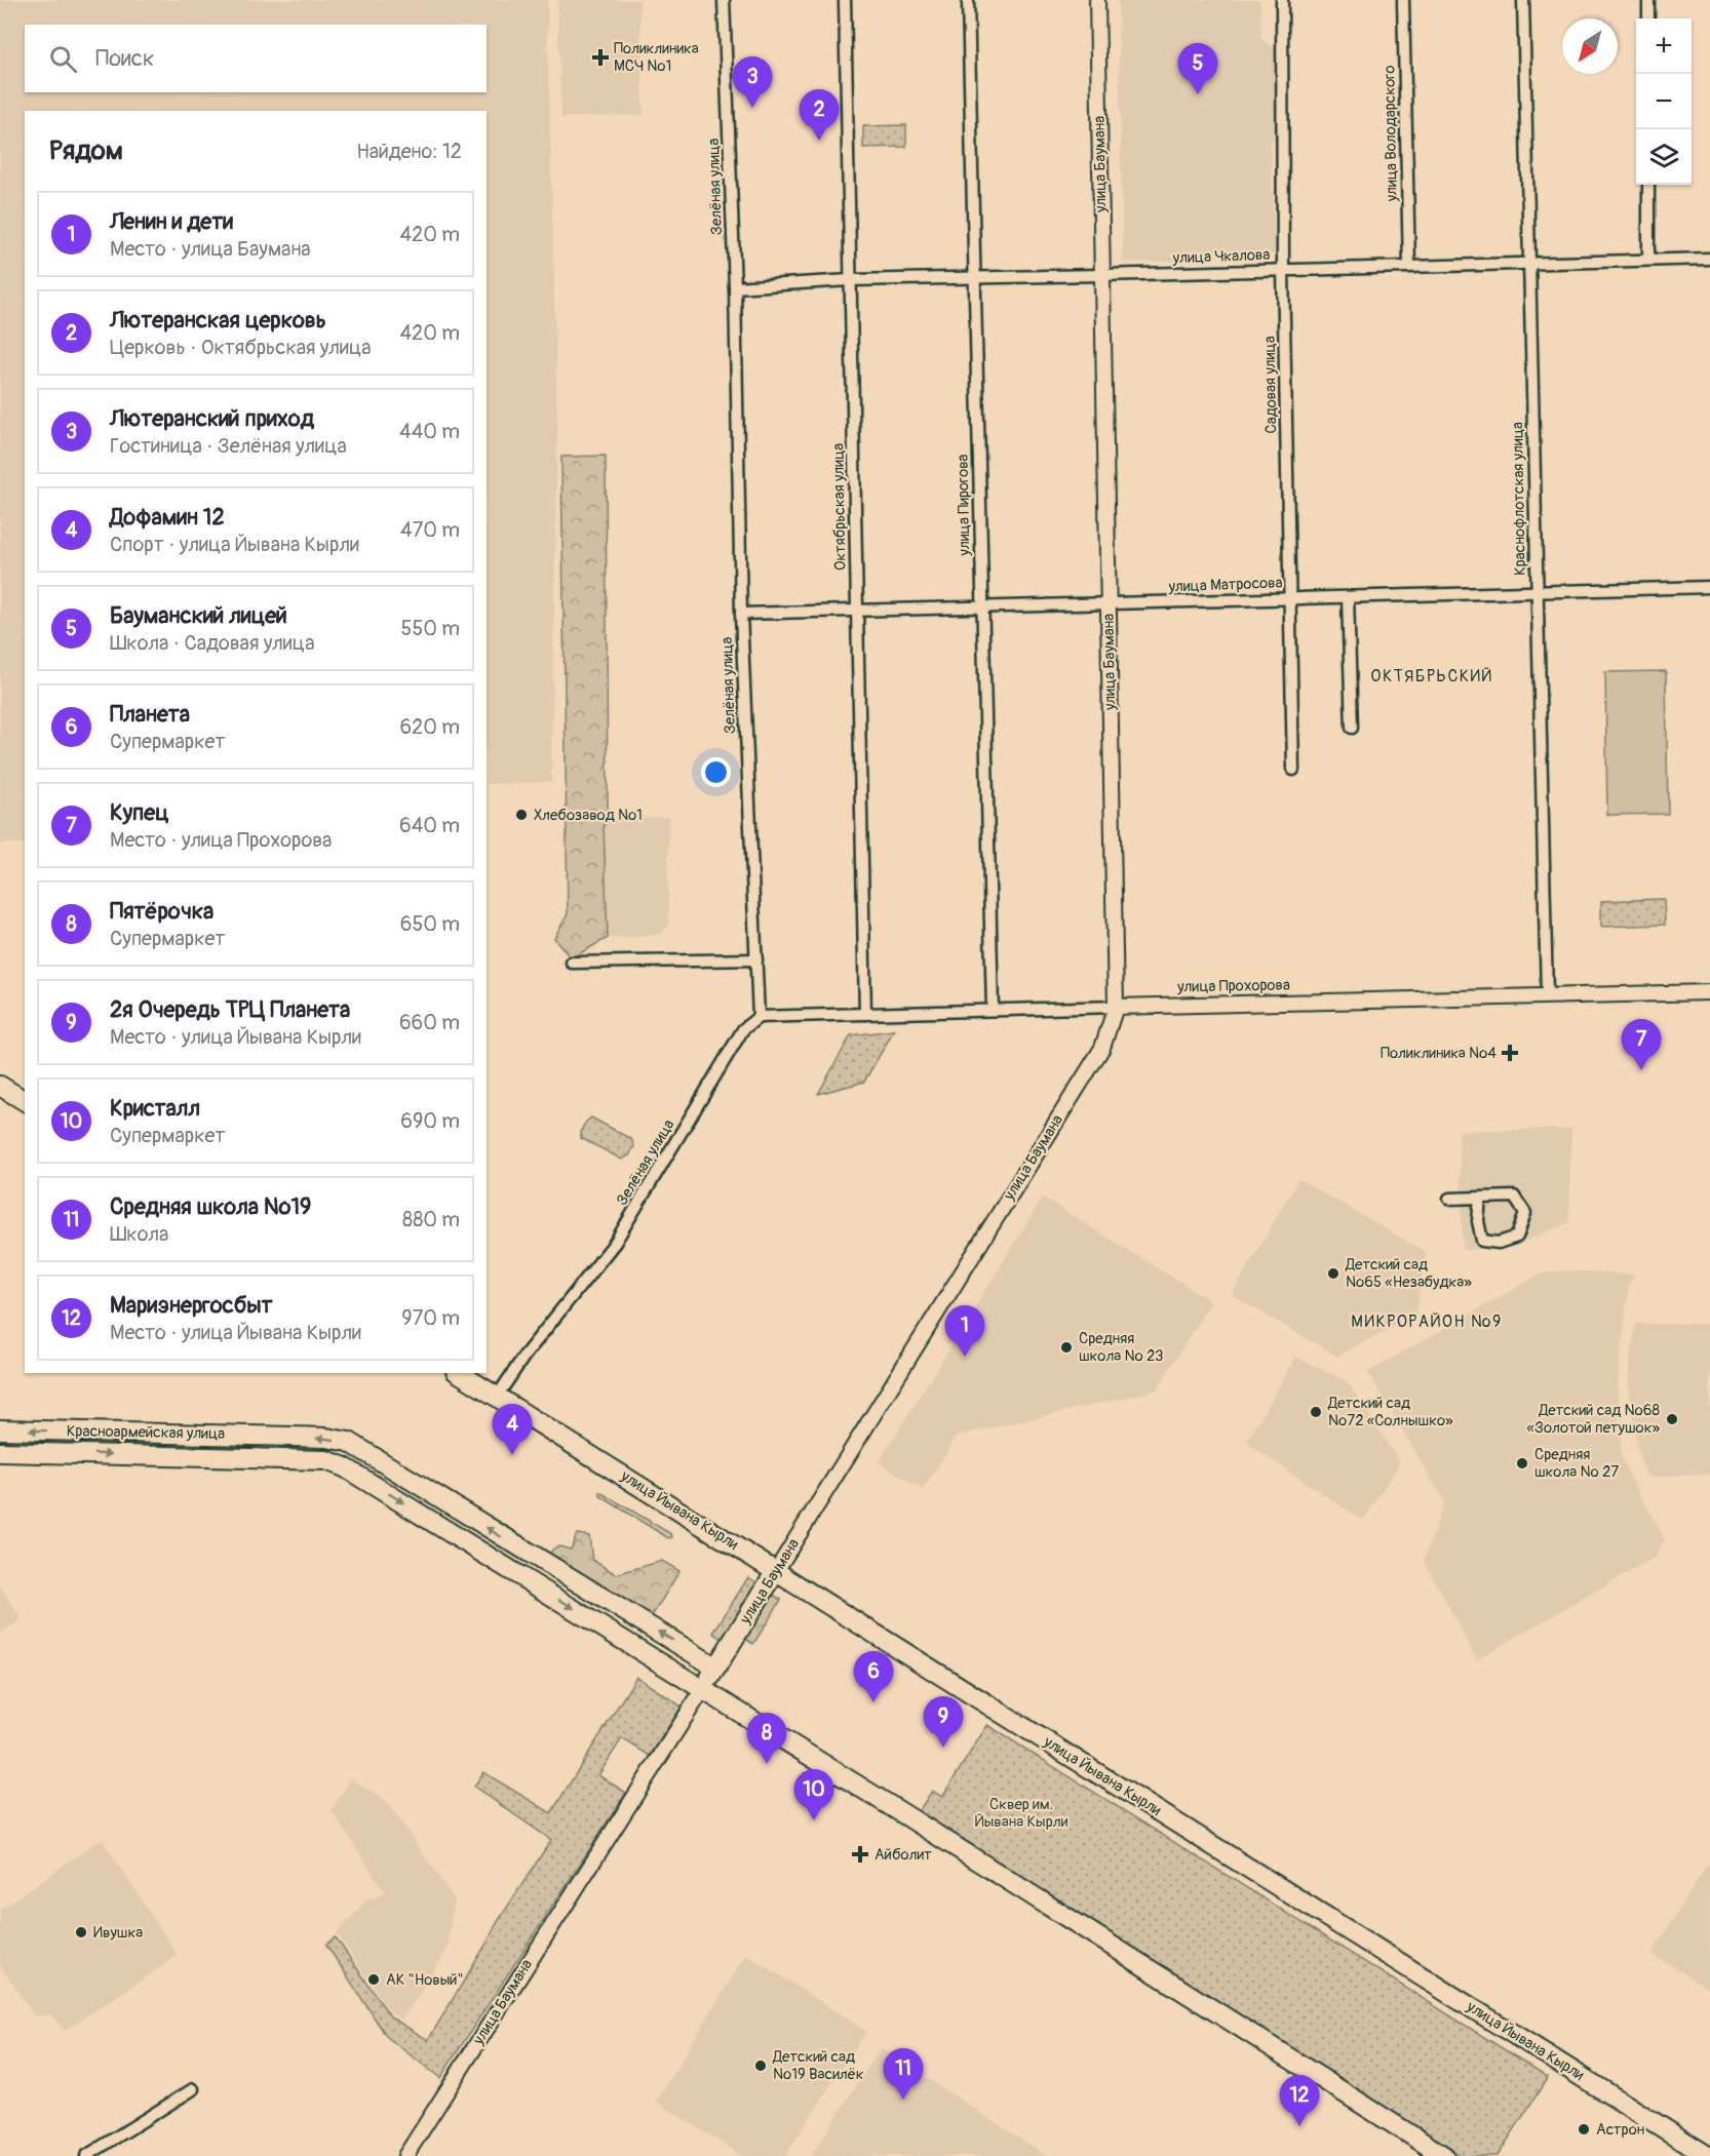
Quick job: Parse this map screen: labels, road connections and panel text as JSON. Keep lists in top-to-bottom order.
{
  "streets": {
    "main road": ["улица Баумана", "Красноармейская улица", "улица Йывана Кырли"],
    "street": [
      "улица Володарского",
      "Зелёная улица",
      "улица Чкалова",
      "Садовая улица",
      "Краснофлотская улица",
      "улица Пирогова",
      "Октябрьская улица",
      "улица Матросова",
      "улица Прохорова"
    ]
  },
  "crossings": [
    ["улица Володарского", "улица Чкалова"],
    ["улица Баумана", "улица Чкалова"],
    ["улица Баумана", "улица Матросова"],
    ["улица Баумана", "улица Прохорова"],
    ["улица Баумана", "улица Йывана Кырли"],
    ["Зелёная улица", "улица Чкалова"],
    ["Зелёная улица", "улица Матросова"],
    ["Зелёная улица", "улица Прохорова"],
    ["Зелёная улица", "улица Йывана Кырли"],
    ["улица Чкалова", "Садовая улица"],
    ["улица Чкалова", "Краснофлотская улица"],
    ["улица Чкалова", "улица Пирогова"],
    ["улица Чкалова", "Октябрьская улица"],
    ["Садовая улица", "улица Матросова"],
    ["Краснофлотская улица", "улица Матросова"],
    ["Краснофлотская улица", "улица Прохорова"],
    ["улица Пирогова", "улица Матросова"],
    ["улица Пирогова", "улица Прохорова"],
    ["Октябрьская улица", "улица Матросова"],
    ["Октябрьская улица", "улица Прохорова"]
  ],
  "districts": ["ОКТЯБРЬСКИЙ", "МИКРОРАЙОН №9"],
  "parks": ["Сквер им. Йывана Кырли"],
  "places": {
    "health": ["Поликлиника МСЧ №1", "Поликлиника №4", "Айболит"],
    "other": [
      "Хлебозавод №1",
      "Детский сад №65 «Незабудка»",
      "Средняя школа № 23",
      "Детский сад №72 «Солнышко»",
      "Детский сад №68 «Золотой петушок»",
      "Средняя школа № 27",
      "Ивушка",
      "АК \"Новый\"",
      "Детский сад №19 Василёк",
      "Астрон"
    ]
  },
  "north": "bottom left",
  "page": {
    "map_buttons": ["+", "−"],
    "search": "Поиск",
    "pins": [
      "5",
      "3",
      "2",
      "7",
      "1",
      "4",
      "6",
      "9",
      "8",
      "10",
      "11",
      "12"
    ],
    "heading": ["Рядом", "Найдено: 12"],
    "list": [
      {
        "mark": "1",
        "name": "Ленин и дети",
        "note": "Место · улица Баумана",
        "value": "420 m"
      },
      {
        "mark": "2",
        "name": "Лютеранская церковь",
        "note": "Церковь · Октябрьская улица",
        "value": "420 m"
      },
      {
        "mark": "3",
        "name": "Лютеранский приход",
        "note": "Гостиница · Зелёная улица",
        "value": "440 m"
      },
      {
        "mark": "4",
        "name": "Дофамин 12",
        "note": "Спорт · улица Йывана Кырли",
        "value": "470 m"
      },
      {
        "mark": "5",
        "name": "Бауманский лицей",
        "note": "Школа · Садовая улица",
        "value": "550 m"
      },
      {
        "mark": "6",
        "name": "Планета",
        "note": "Супермаркет",
        "value": "620 m"
      },
      {
        "mark": "7",
        "name": "Купец",
        "note": "Место · улица Прохорова",
        "value": "640 m"
      },
      {
        "mark": "8",
        "name": "Пятёрочка",
        "note": "Супермаркет",
        "value": "650 m"
      },
      {
        "mark": "9",
        "name": "2я Очередь ТРЦ Планета",
        "note": "Место · улица Йывана Кырли",
        "value": "660 m"
      },
      {
        "mark": "10",
        "name": "Кристалл",
        "note": "Супермаркет",
        "value": "690 m"
      },
      {
        "mark": "11",
        "name": "Средняя школа №19",
        "note": "Школа",
        "value": "880 m"
      },
      {
        "mark": "12",
        "name": "Мариэнергосбыт",
        "note": "Место · улица Йывана Кырли",
        "value": "970 m"
      }
    ]
  }
}
